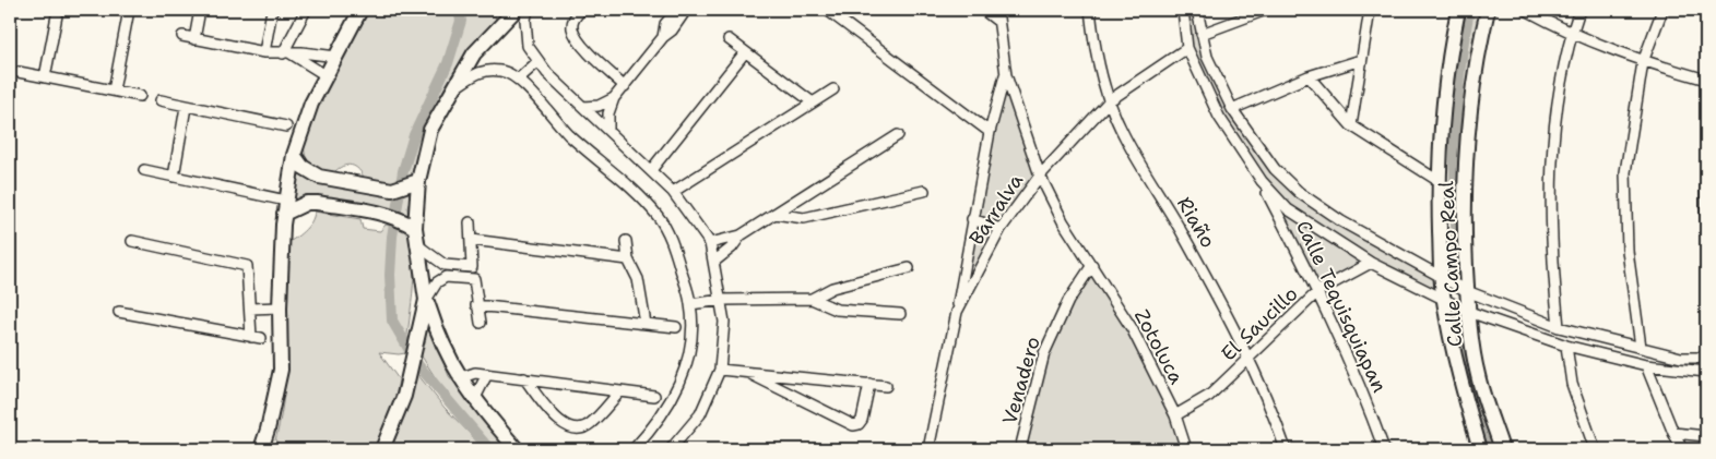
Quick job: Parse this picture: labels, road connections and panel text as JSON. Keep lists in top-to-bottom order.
{
  "streets": {
    "street": [
      "Barralva",
      "Riaño",
      "Calle Campo Real",
      "Calle Tequisquiapan",
      "El Saucillo",
      "Zotoluca",
      "Venadero"
    ]
  },
  "crossings": [
    ["Barralva", "Riaño"],
    ["Barralva", "Zotoluca"],
    ["Riaño", "El Saucillo"],
    ["Calle Tequisquiapan", "El Saucillo"],
    ["El Saucillo", "Zotoluca"],
    ["Zotoluca", "Venadero"]
  ]
}
